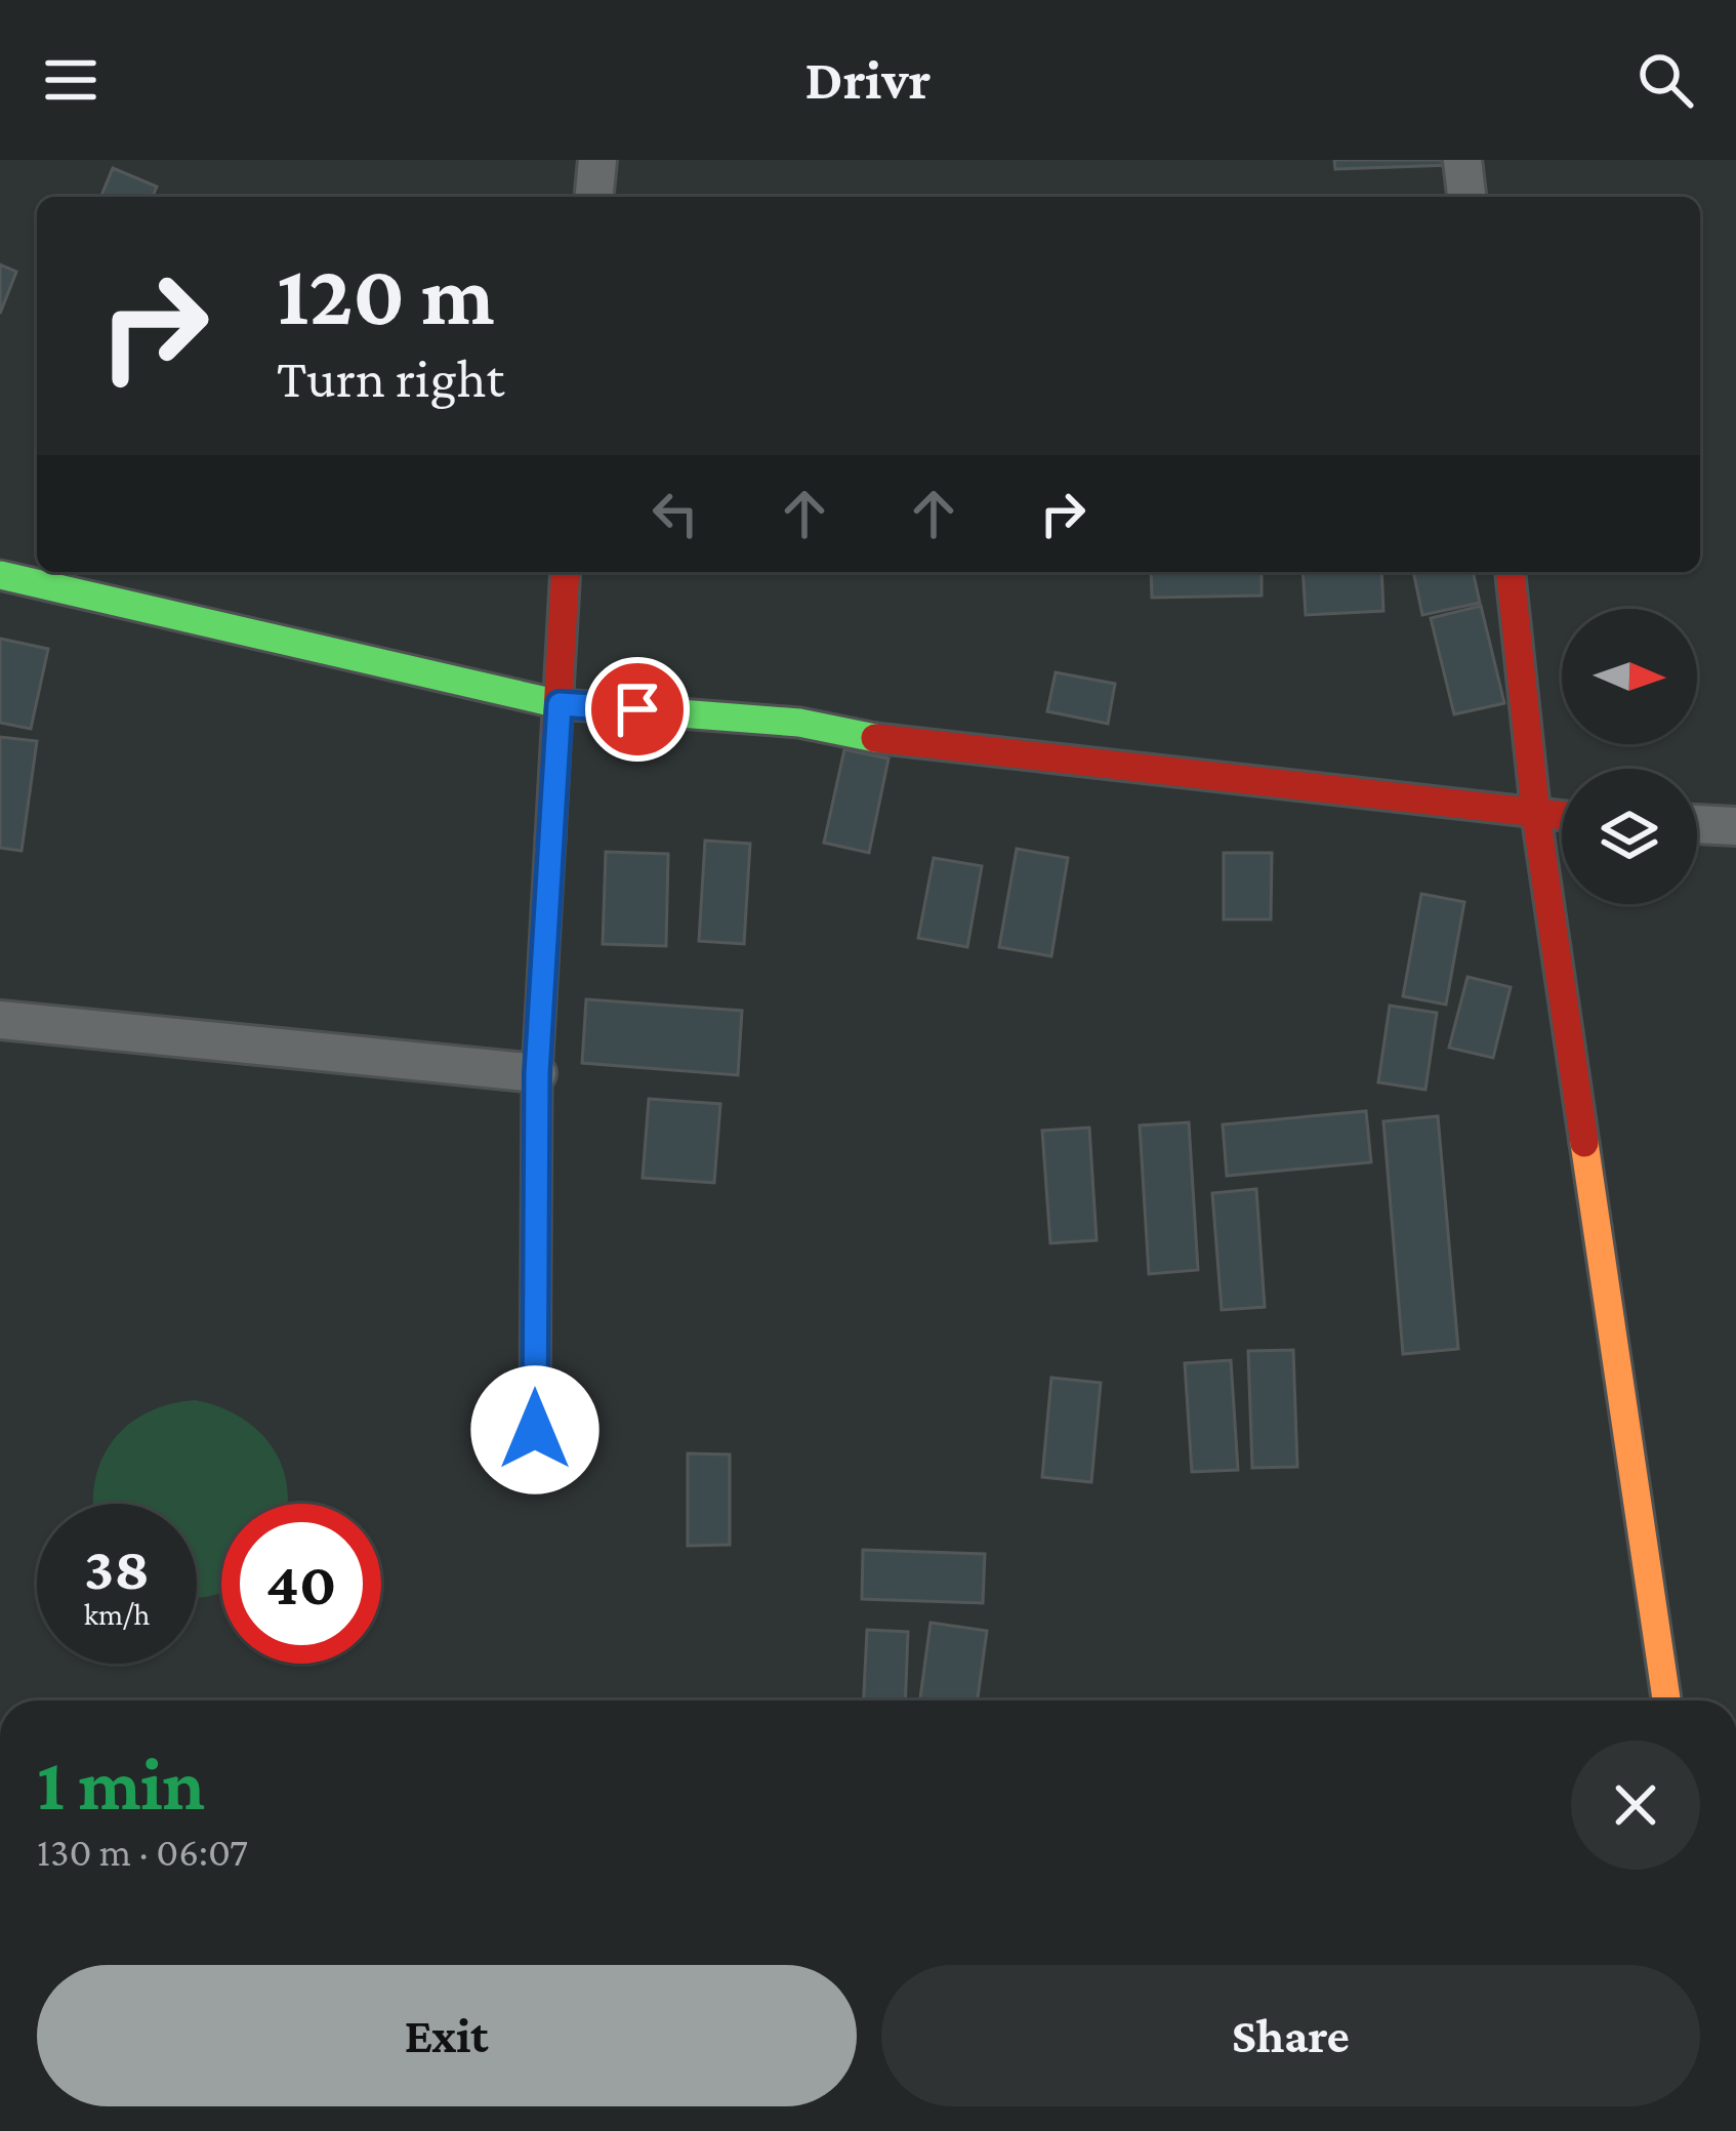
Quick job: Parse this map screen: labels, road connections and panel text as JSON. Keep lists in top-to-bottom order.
{
  "north": "right",
  "page": {
    "header": "Drivr",
    "turn": ["120 m", "Turn right"],
    "speed": "38 km/h",
    "limit": "40",
    "heading": ["1 min", "130 m · 06:07"],
    "buttons": ["Exit", "Share"]
  }
}
